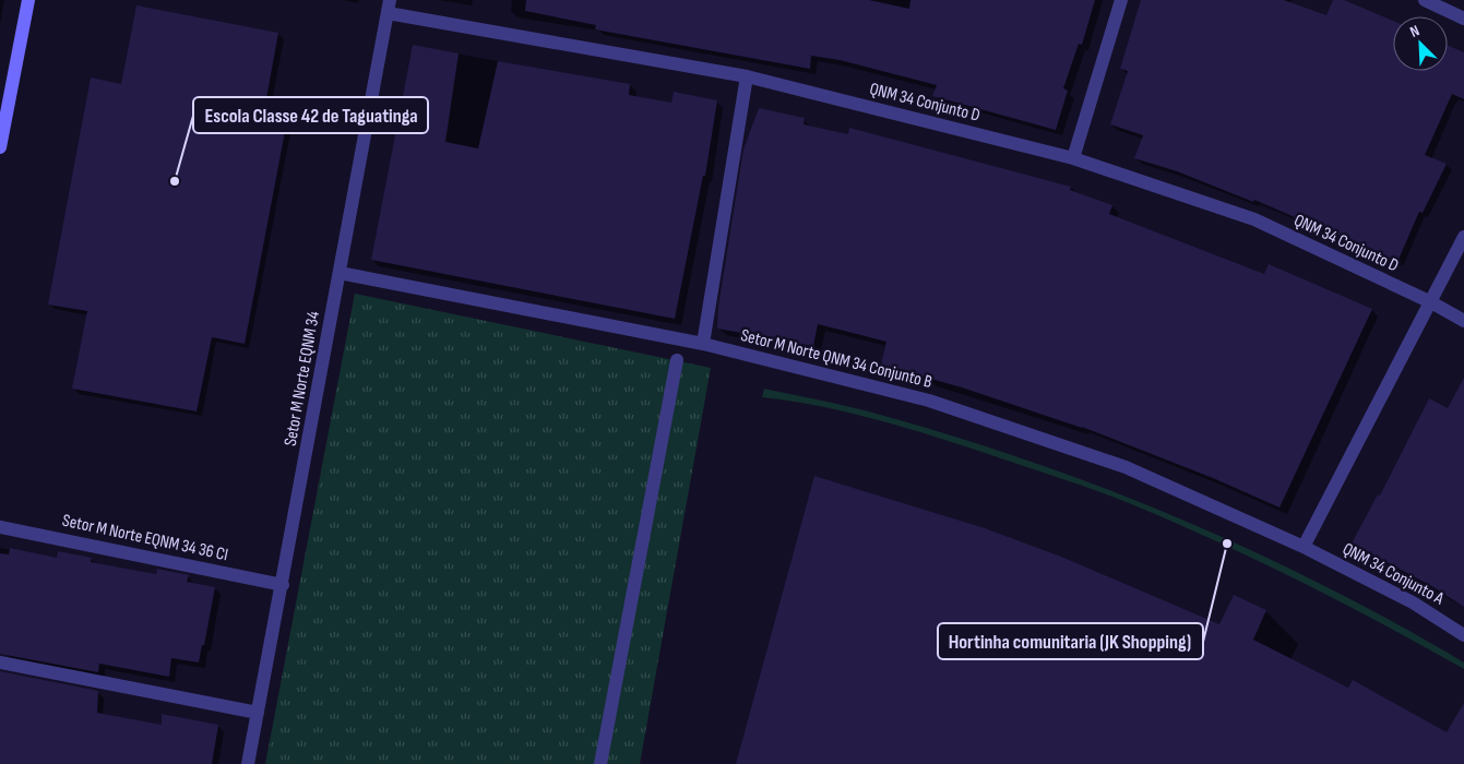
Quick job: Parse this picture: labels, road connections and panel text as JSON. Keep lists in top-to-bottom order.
{
  "streets": {
    "street": [
      "QNM 34 Conjunto D",
      "Setor M Norte QNM 34 Conjunto B",
      "Setor M Norte EQNM 34",
      "Setor M Norte EQNM 34 36 CI",
      "QNM 34 Conjunto A"
    ]
  },
  "crossings": [
    ["QNM 34 Conjunto D", "Setor M Norte EQNM 34"],
    ["Setor M Norte QNM 34 Conjunto B", "Setor M Norte EQNM 34"],
    ["Setor M Norte QNM 34 Conjunto B", "QNM 34 Conjunto A"],
    ["Setor M Norte EQNM 34", "Setor M Norte EQNM 34 36 CI"]
  ],
  "places": ["Escola Classe 42 de Taguatinga", "Hortinha comunitaria (JK Shopping)"],
  "north": "top left"
}
